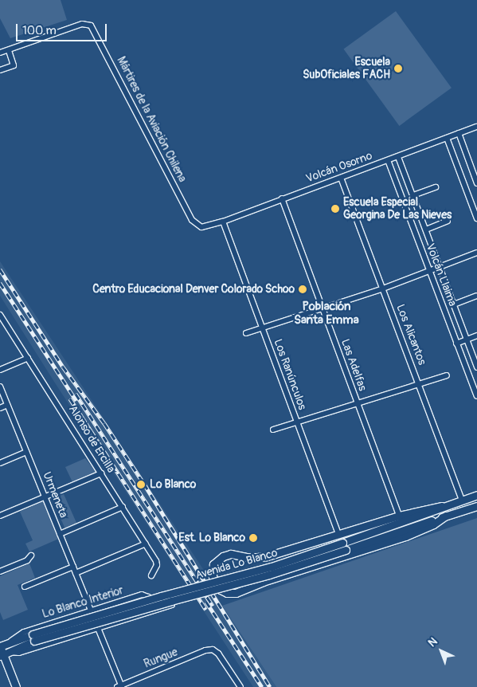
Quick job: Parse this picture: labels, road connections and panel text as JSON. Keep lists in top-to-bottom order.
{
  "streets": {
    "main road": ["Avenida Lo Blanco"],
    "street": [
      "Mártires de la Aviación Chilena",
      "Volcán Osorno",
      "Volcán Llaima",
      "Los Alicantos",
      "Las Adelfas",
      "Los Ranúnculos",
      "Alonso de Ercilla",
      "Urmeneta",
      "Lo Blanco Interior",
      "Rungue"
    ]
  },
  "crossings": [
    ["Mártires de la Aviación Chilena", "Volcán Osorno"],
    ["Volcán Osorno", "Volcán Llaima"],
    ["Volcán Osorno", "Los Alicantos"],
    ["Volcán Osorno", "Las Adelfas"],
    ["Volcán Osorno", "Los Ranúnculos"],
    ["Los Alicantos", "Avenida Lo Blanco"],
    ["Urmeneta", "Lo Blanco Interior"],
    ["Avenida Lo Blanco", "Lo Blanco Interior"]
  ],
  "districts": ["Población Santa Emma"],
  "places": [
    "Escuela SubOficiales FACH",
    "Escuela Especial Georgina De Las Nieves",
    "Centro Educacional Denver Colorado Schoo",
    "Lo Blanco",
    "Est. Lo Blanco"
  ],
  "scale_bar": "100 m",
  "north": "top left"
}
